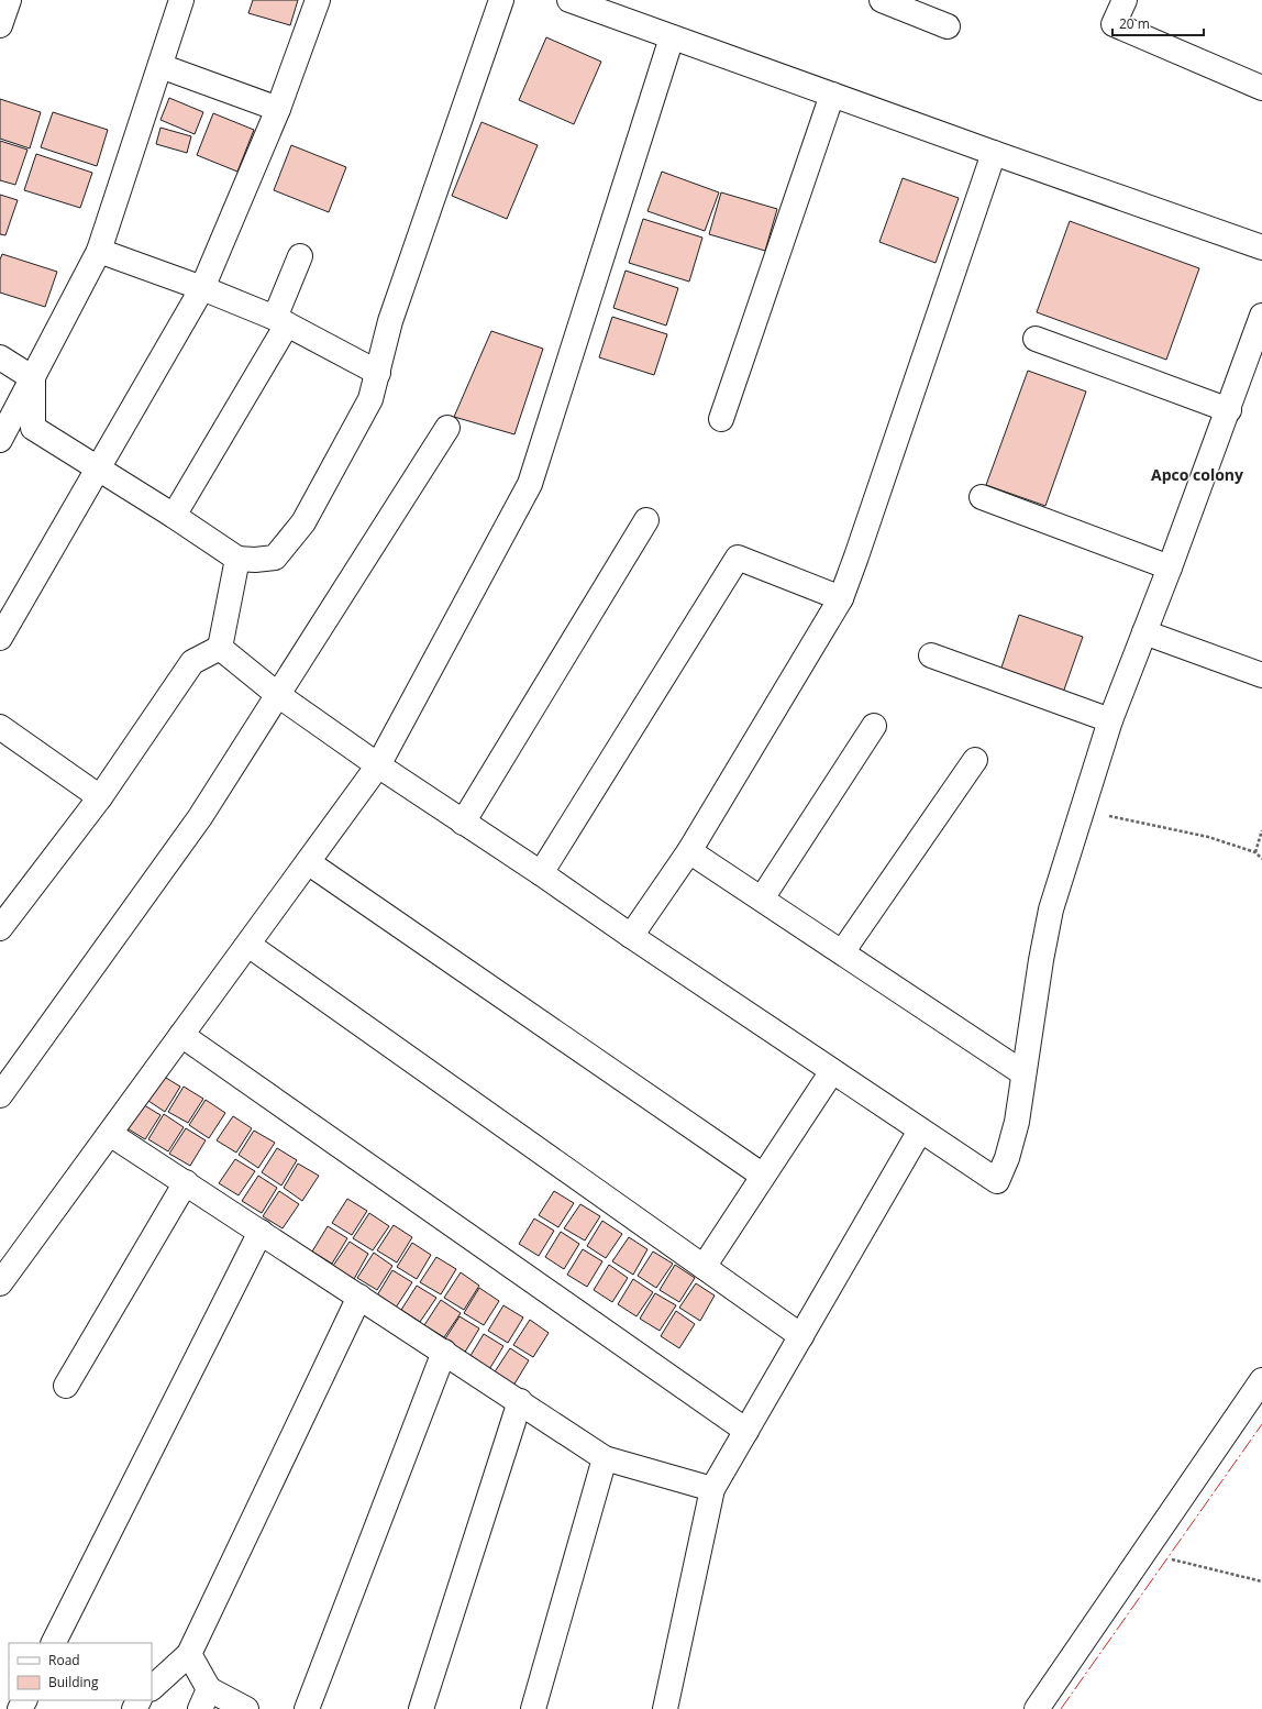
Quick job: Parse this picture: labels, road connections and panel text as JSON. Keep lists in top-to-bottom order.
{
  "districts": ["Apco colony"],
  "legend": ["Road", "Building"],
  "scale_bar": "20 m"
}
